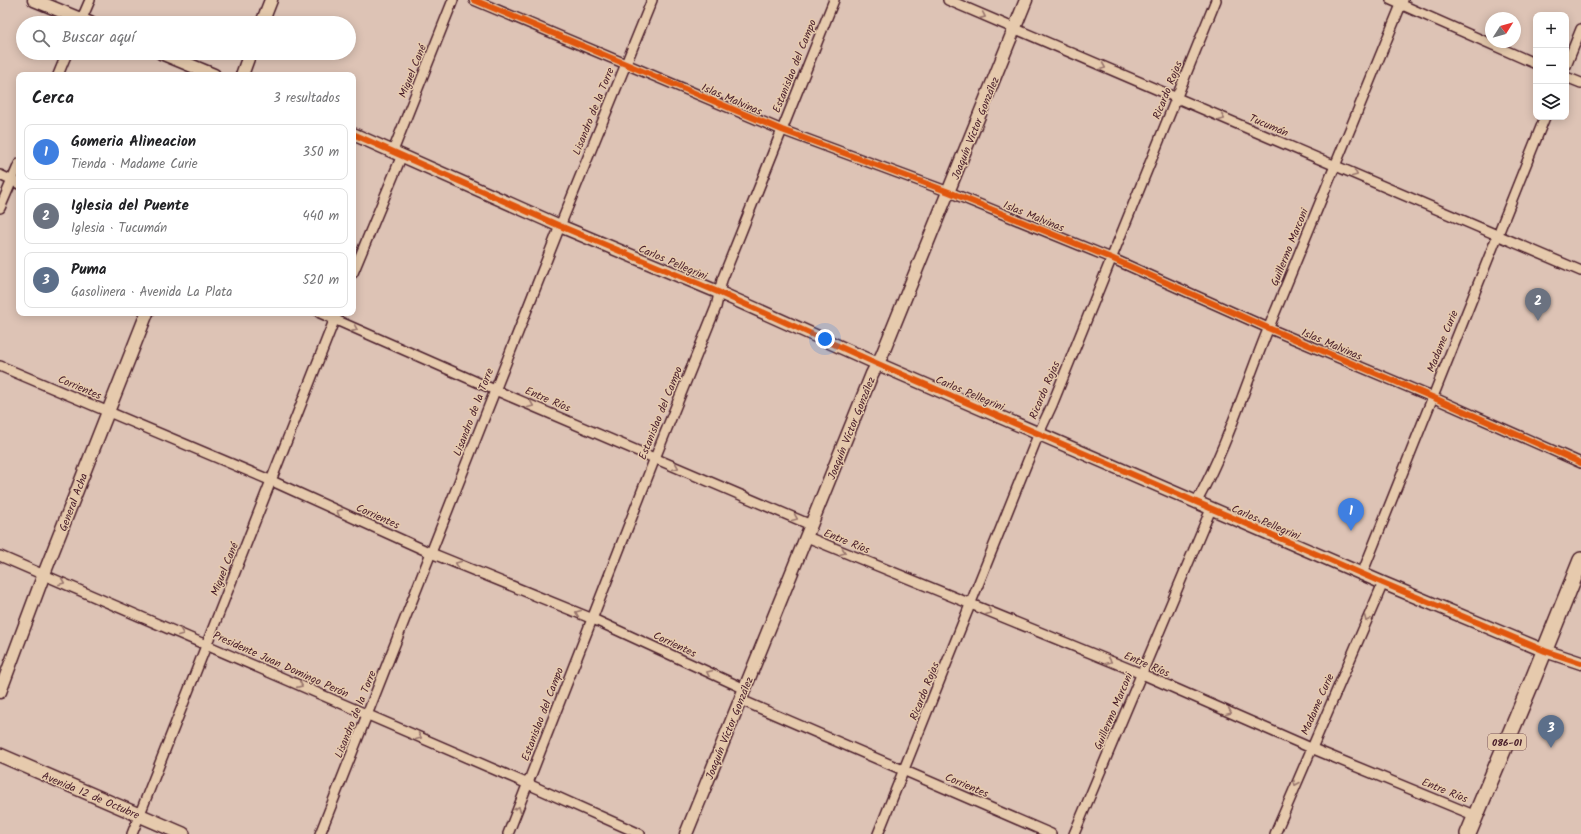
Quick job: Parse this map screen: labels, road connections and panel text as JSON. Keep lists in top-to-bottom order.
{
  "streets": {
    "main road": ["086-01", "Avenida 12 de Octubre"],
    "street": [
      "Estanislao del Campo",
      "Miguel Cané",
      "Ricardo Rojas",
      "Islas Malvinas",
      "Lisandro de la Torre",
      "Tucumán",
      "Joaquín Víctor González",
      "Guillermo Marconi",
      "Carlos Pellegrini",
      "Madame Curie",
      "Corrientes",
      "Entre Ríos",
      "General Acha",
      "Presidente Juan Domingo Perón"
    ]
  },
  "crossings": [
    ["Estanislao del Campo", "Islas Malvinas"],
    ["Estanislao del Campo", "Carlos Pellegrini"],
    ["Estanislao del Campo", "Corrientes"],
    ["Estanislao del Campo", "Entre Ríos"],
    ["Estanislao del Campo", "Presidente Juan Domingo Perón"],
    ["Miguel Cané", "Carlos Pellegrini"],
    ["Miguel Cané", "Corrientes"],
    ["Miguel Cané", "Entre Ríos"],
    ["Miguel Cané", "Presidente Juan Domingo Perón"],
    ["Miguel Cané", "Avenida 12 de Octubre"],
    ["Ricardo Rojas", "Islas Malvinas"],
    ["Ricardo Rojas", "Tucumán"],
    ["Ricardo Rojas", "Carlos Pellegrini"],
    ["Ricardo Rojas", "Corrientes"],
    ["Ricardo Rojas", "Entre Ríos"],
    ["Islas Malvinas", "Lisandro de la Torre"],
    ["Islas Malvinas", "Joaquín Víctor González"],
    ["Islas Malvinas", "Guillermo Marconi"],
    ["Islas Malvinas", "Madame Curie"],
    ["Lisandro de la Torre", "Carlos Pellegrini"],
    ["Lisandro de la Torre", "Corrientes"],
    ["Lisandro de la Torre", "Entre Ríos"],
    ["Lisandro de la Torre", "Presidente Juan Domingo Perón"],
    ["Tucumán", "Joaquín Víctor González"],
    ["Tucumán", "Guillermo Marconi"],
    ["Tucumán", "Madame Curie"],
    ["Joaquín Víctor González", "Carlos Pellegrini"],
    ["Joaquín Víctor González", "Corrientes"],
    ["Joaquín Víctor González", "Entre Ríos"],
    ["Guillermo Marconi", "Carlos Pellegrini"],
    ["Guillermo Marconi", "Entre Ríos"],
    ["Carlos Pellegrini", "Madame Curie"],
    ["Carlos Pellegrini", "086-01"],
    ["Madame Curie", "Entre Ríos"],
    ["Corrientes", "General Acha"],
    ["Entre Ríos", "086-01"],
    ["General Acha", "Presidente Juan Domingo Perón"]
  ],
  "one_way": [
    "Tucumán",
    "Madame Curie",
    "Corrientes",
    "Entre Ríos",
    "Presidente Juan Domingo Perón"
  ],
  "north": "top right",
  "page": {
    "map_buttons": ["+", "−"],
    "search": "Buscar aquí",
    "heading": ["Cerca", "3 resultados"],
    "list": [
      {
        "mark": "1",
        "name": "Gomeria Alineacion",
        "note": "Tienda · Madame Curie",
        "value": "350 m"
      },
      {
        "mark": "2",
        "name": "Iglesia del Puente",
        "note": "Iglesia · Tucumán",
        "value": "440 m"
      },
      {
        "mark": "3",
        "name": "Puma",
        "note": "Gasolinera · Avenida La Plata",
        "value": "520 m"
      }
    ],
    "pins": ["2", "1", "3"]
  }
}
